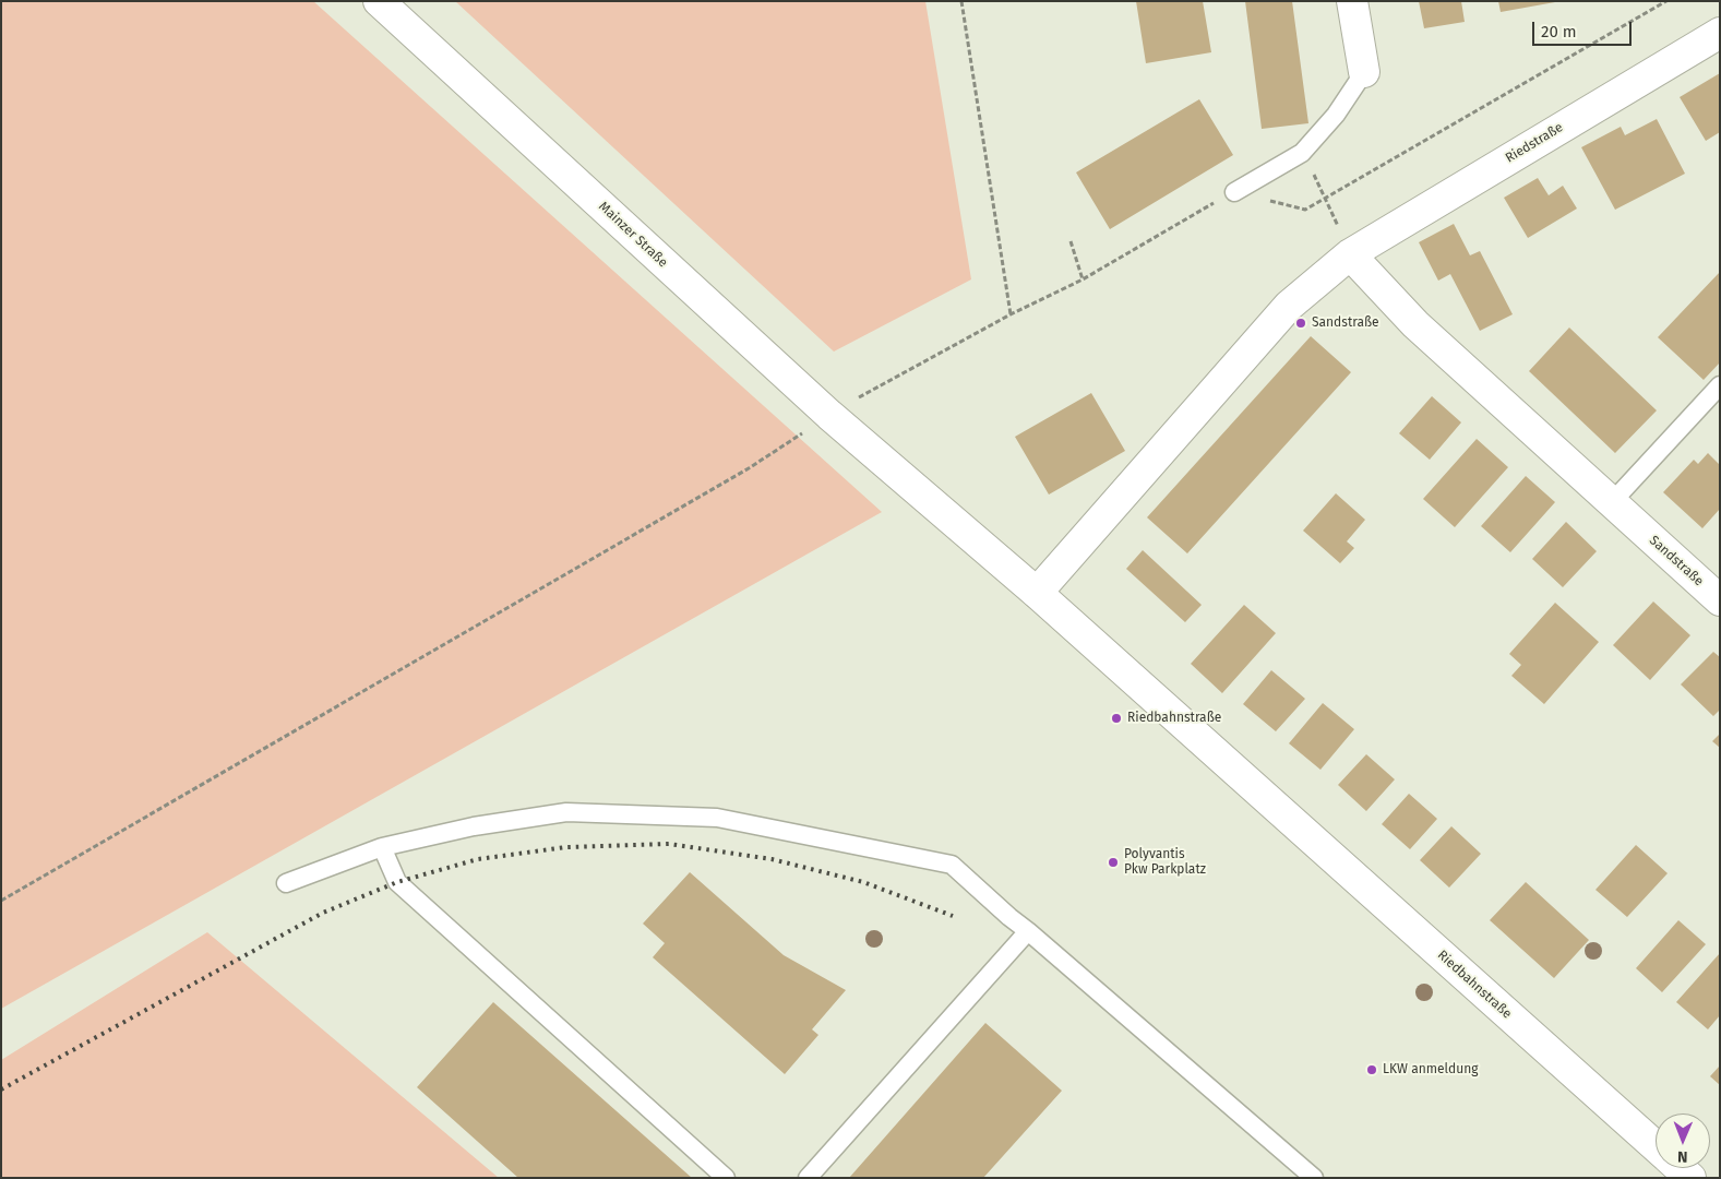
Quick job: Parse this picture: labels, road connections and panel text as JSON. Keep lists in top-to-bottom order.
{
  "streets": {
    "main road": [
      "Riedstraße",
      "Mainzer Straße",
      "Sandstraße",
      "Riedbahnstraße"
    ]
  },
  "crossings": [
    ["Riedstraße", "Sandstraße"],
    ["Mainzer Straße", "Riedbahnstraße"]
  ],
  "places": [
    "Sandstraße",
    "Riedbahnstraße",
    "Polyvantis Pkw Parkplatz",
    "LKW anmeldung"
  ],
  "scale_bar": "20 m",
  "north": "bottom"
}
